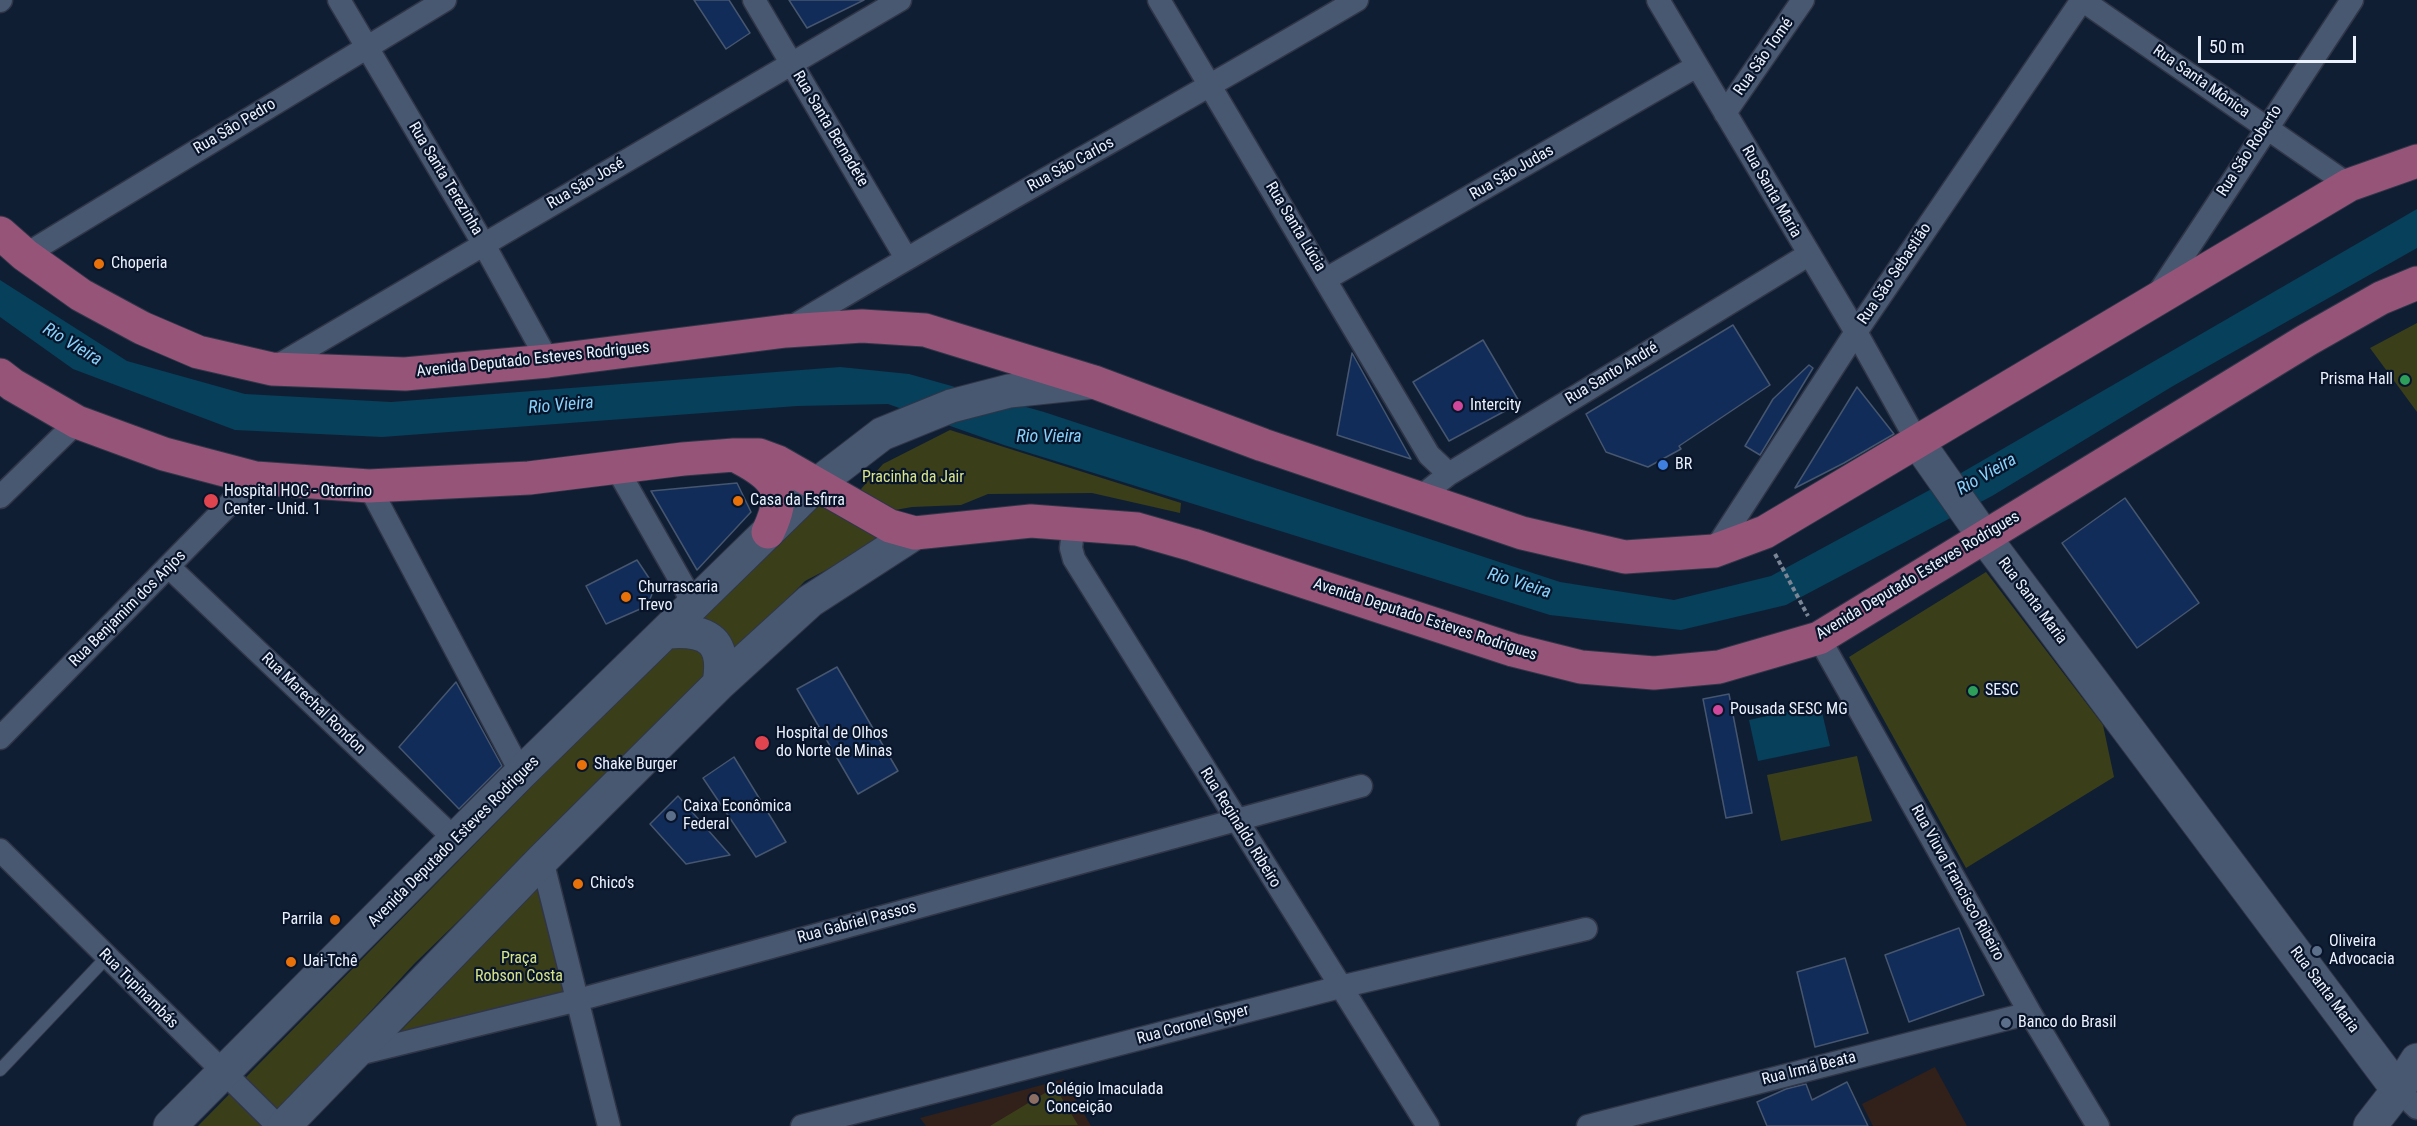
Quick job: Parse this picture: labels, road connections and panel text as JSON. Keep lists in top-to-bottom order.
{
  "streets": {
    "main road": ["Avenida Deputado Esteves Rodrigues"],
    "street": [
      "Rua São Tomé",
      "Rua Santa Mônica",
      "Rua São Pedro",
      "Rua Santa Bernadete",
      "Rua São Roberto",
      "Rua São Carlos",
      "Rua São Judas",
      "Rua Santa Terezinha",
      "Rua São José",
      "Rua Santa Maria",
      "Rua Santa Lúcia",
      "Rua São Sebastião",
      "Rua Santo André",
      "Rua Benjamim dos Anjos",
      "Rua Marechal Rondon",
      "Rua Reginaldo Ribeiro",
      "Rua Viuva Francisco Ribeiro",
      "Rua Gabriel Passos",
      "Rua Tupinambás",
      "Rua Coronel Spyer",
      "Rua Irmã Beata"
    ]
  },
  "crossings": [
    ["Rua São Tomé", "Rua Santa Maria"],
    ["Rua Santa Mônica", "Rua São Roberto"],
    ["Rua Santa Mônica", "Rua São Sebastião"],
    ["Rua Santa Mônica", "Avenida Deputado Esteves Rodrigues"],
    ["Rua São Pedro", "Rua Santa Terezinha"],
    ["Rua São Pedro", "Avenida Deputado Esteves Rodrigues"],
    ["Rua Santa Bernadete", "Rua São Carlos"],
    ["Rua Santa Bernadete", "Rua São José"],
    ["Rua São Roberto", "Avenida Deputado Esteves Rodrigues"],
    ["Rua São Carlos", "Rua Santa Lúcia"],
    ["Rua São Carlos", "Avenida Deputado Esteves Rodrigues"],
    ["Rua São Judas", "Rua Santa Maria"],
    ["Rua São Judas", "Rua Santa Lúcia"],
    ["Rua Santa Terezinha", "Rua São José"],
    ["Rua Santa Terezinha", "Avenida Deputado Esteves Rodrigues"],
    ["Rua São José", "Avenida Deputado Esteves Rodrigues"],
    ["Rua Santa Maria", "Rua São Sebastião"],
    ["Rua Santa Maria", "Avenida Deputado Esteves Rodrigues"],
    ["Rua Santa Maria", "Rua Santo André"],
    ["Rua Santa Lúcia", "Rua Santo André"],
    ["Rua São Sebastião", "Avenida Deputado Esteves Rodrigues"],
    ["Avenida Deputado Esteves Rodrigues", "Rua Santo André"],
    ["Avenida Deputado Esteves Rodrigues", "Rua Benjamim dos Anjos"],
    ["Avenida Deputado Esteves Rodrigues", "Rua Marechal Rondon"],
    ["Avenida Deputado Esteves Rodrigues", "Rua Reginaldo Ribeiro"],
    ["Avenida Deputado Esteves Rodrigues", "Rua Viuva Francisco Ribeiro"],
    ["Avenida Deputado Esteves Rodrigues", "Rua Gabriel Passos"],
    ["Avenida Deputado Esteves Rodrigues", "Rua Tupinambás"],
    ["Rua Benjamim dos Anjos", "Rua Marechal Rondon"],
    ["Rua Reginaldo Ribeiro", "Rua Gabriel Passos"],
    ["Rua Reginaldo Ribeiro", "Rua Coronel Spyer"],
    ["Rua Viuva Francisco Ribeiro", "Rua Irmã Beata"]
  ],
  "water": ["Rio Vieira"],
  "parks": ["Pracinha da Jair", "Praça Robson Costa"],
  "places": [
    "Choperia",
    "Prisma Hall",
    "Intercity",
    "BR",
    "Hospital HOC - Otorrino Center - Unid. 1",
    "Casa da Esfirra",
    "Churrascaria Trevo",
    "SESC",
    "Pousada SESC MG",
    "Hospital de Olhos do Norte de Minas",
    "Shake Burger",
    "Caixa Econômica Federal",
    "Chico's",
    "Parrila",
    "Oliveira Advocacia",
    "Uai-Tchê",
    "Banco do Brasil",
    "Colégio Imaculada Conceição"
  ],
  "scale_bar": "50 m"
}
